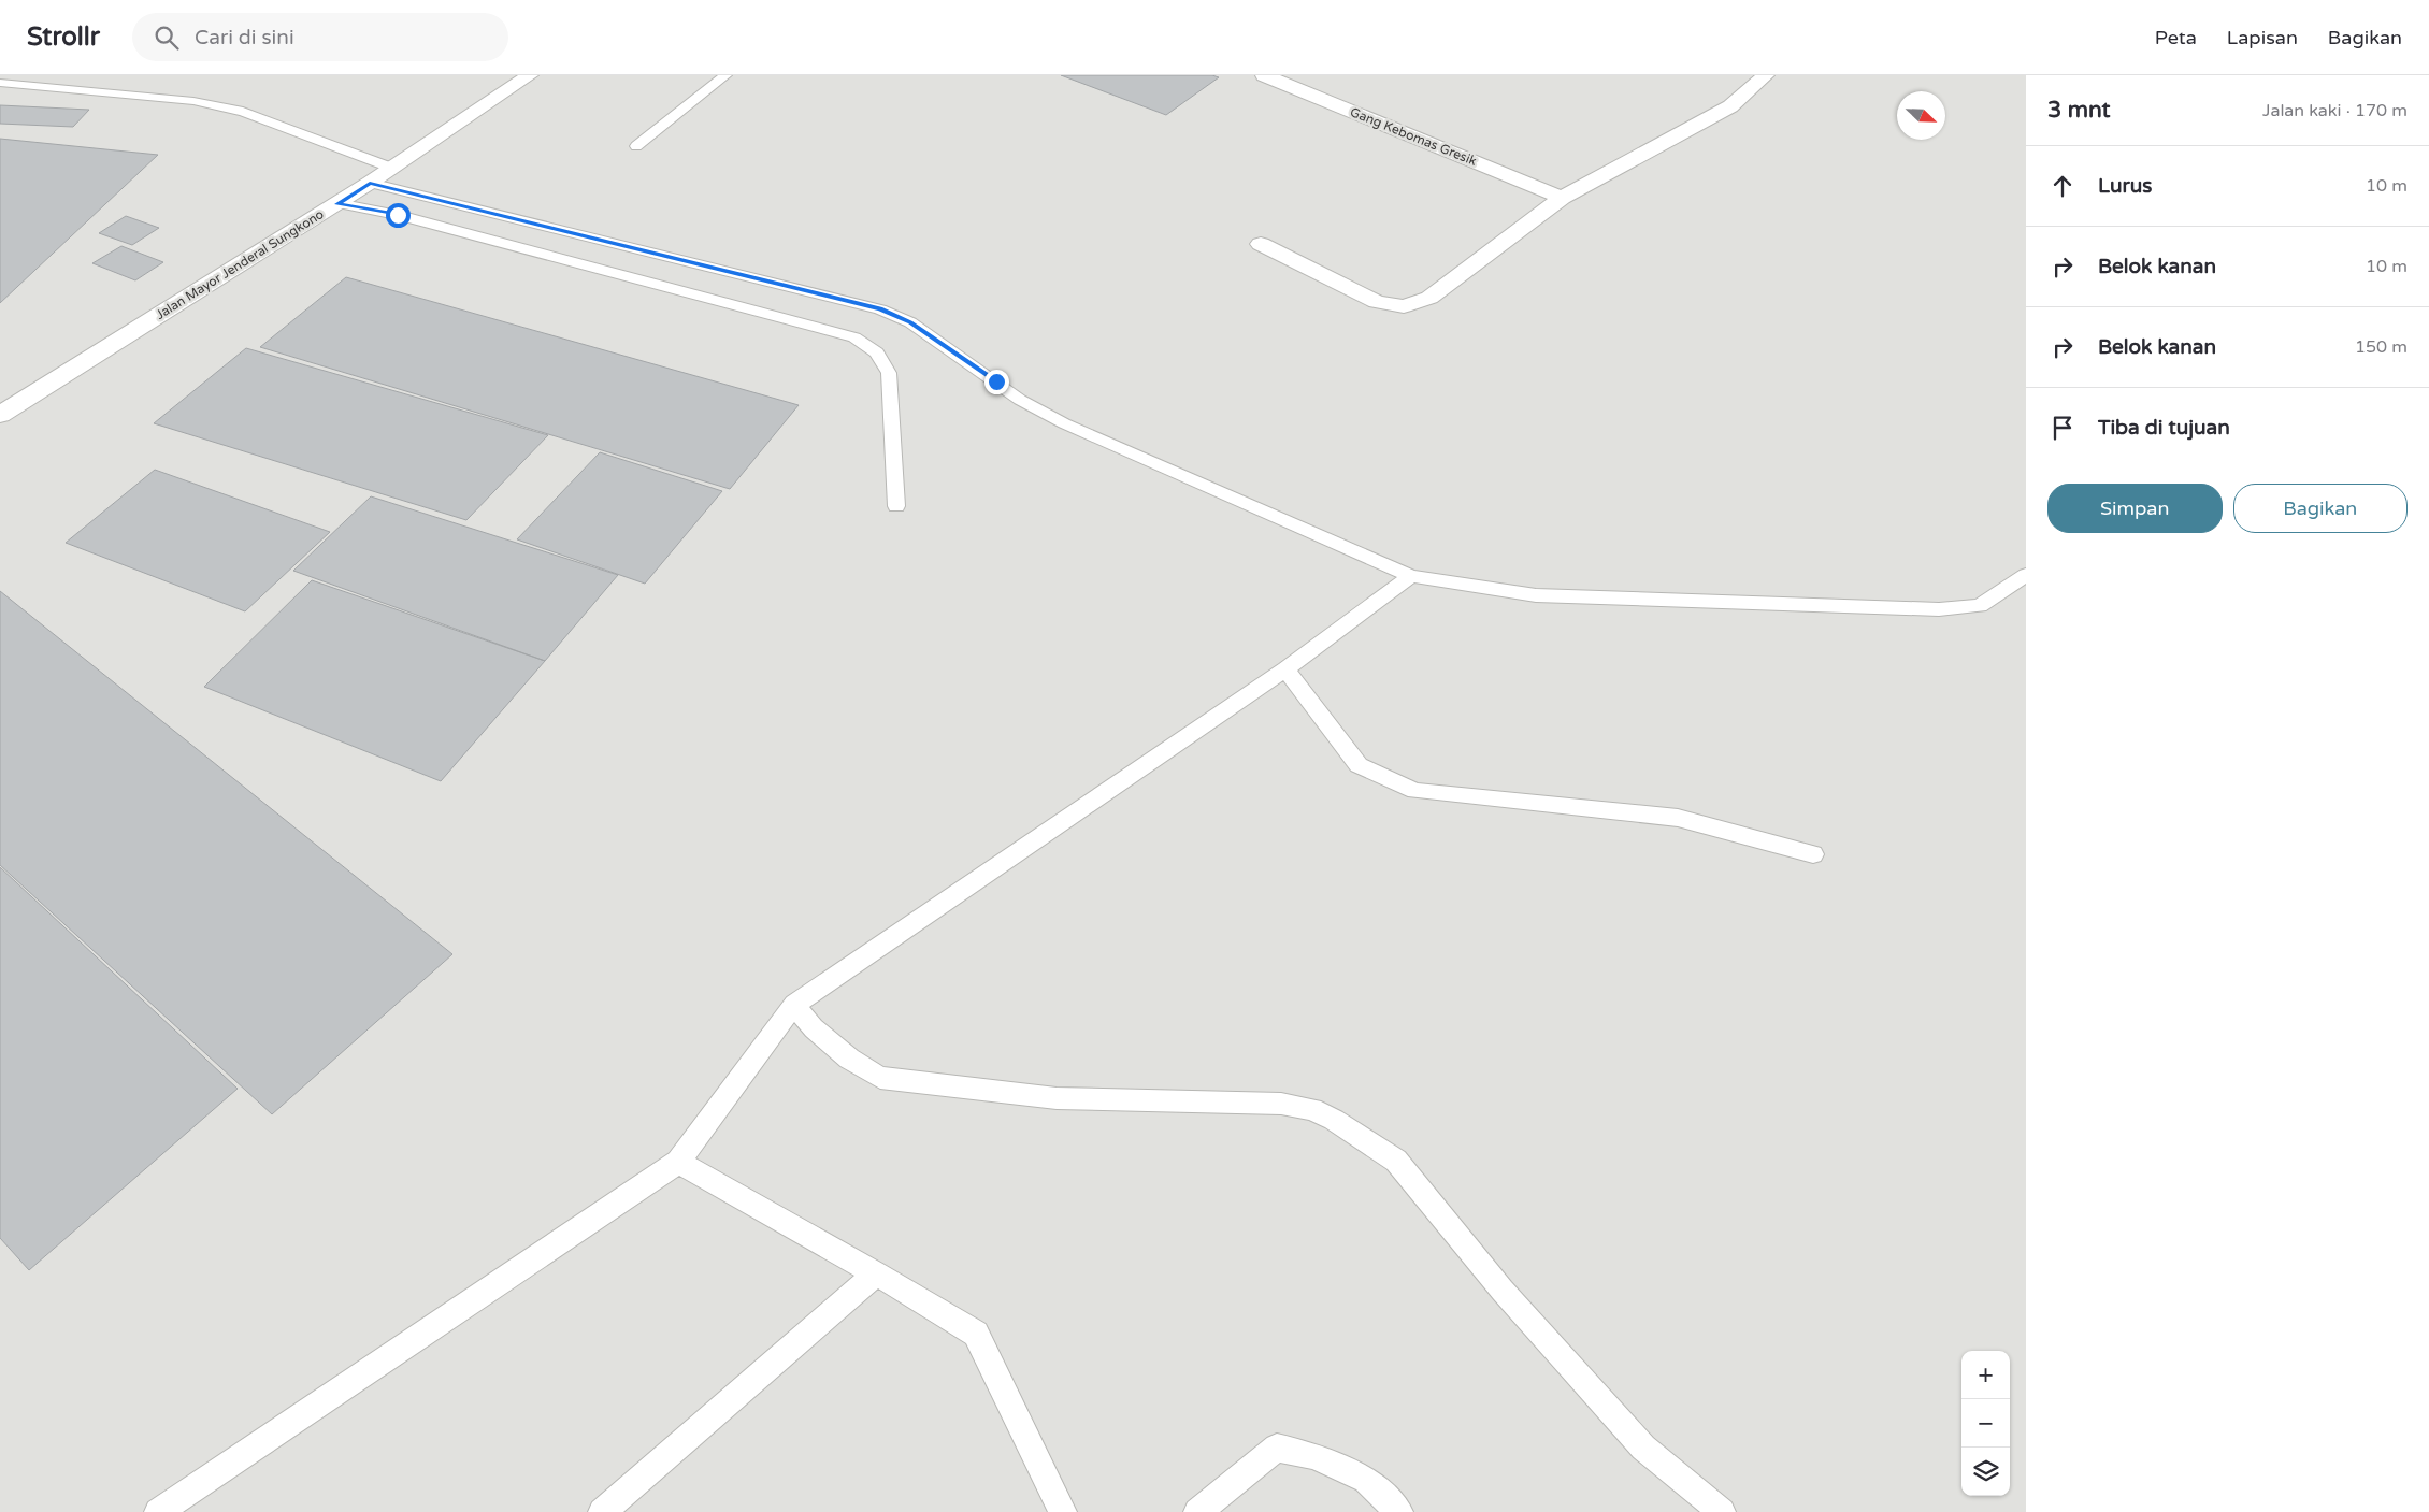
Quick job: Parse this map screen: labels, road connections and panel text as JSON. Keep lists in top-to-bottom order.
{
  "streets": {
    "street": ["Gang Kebomas Gresik", "Jalan Mayor Jenderal Sungkono"]
  },
  "north": "bottom right",
  "page": {
    "header": "Strollr",
    "search": "Cari di sini",
    "nav": ["Peta", "Lapisan", "Bagikan"],
    "heading": ["3 mnt", "Jalan kaki · 170 m"],
    "list": [
      ["Lurus", "10 m"],
      ["Belok kanan", "10 m"],
      ["Belok kanan", "150 m"],
      "Tiba di tujuan"
    ],
    "buttons": ["Simpan", "Bagikan"],
    "map_buttons": ["+", "−"]
  }
}
